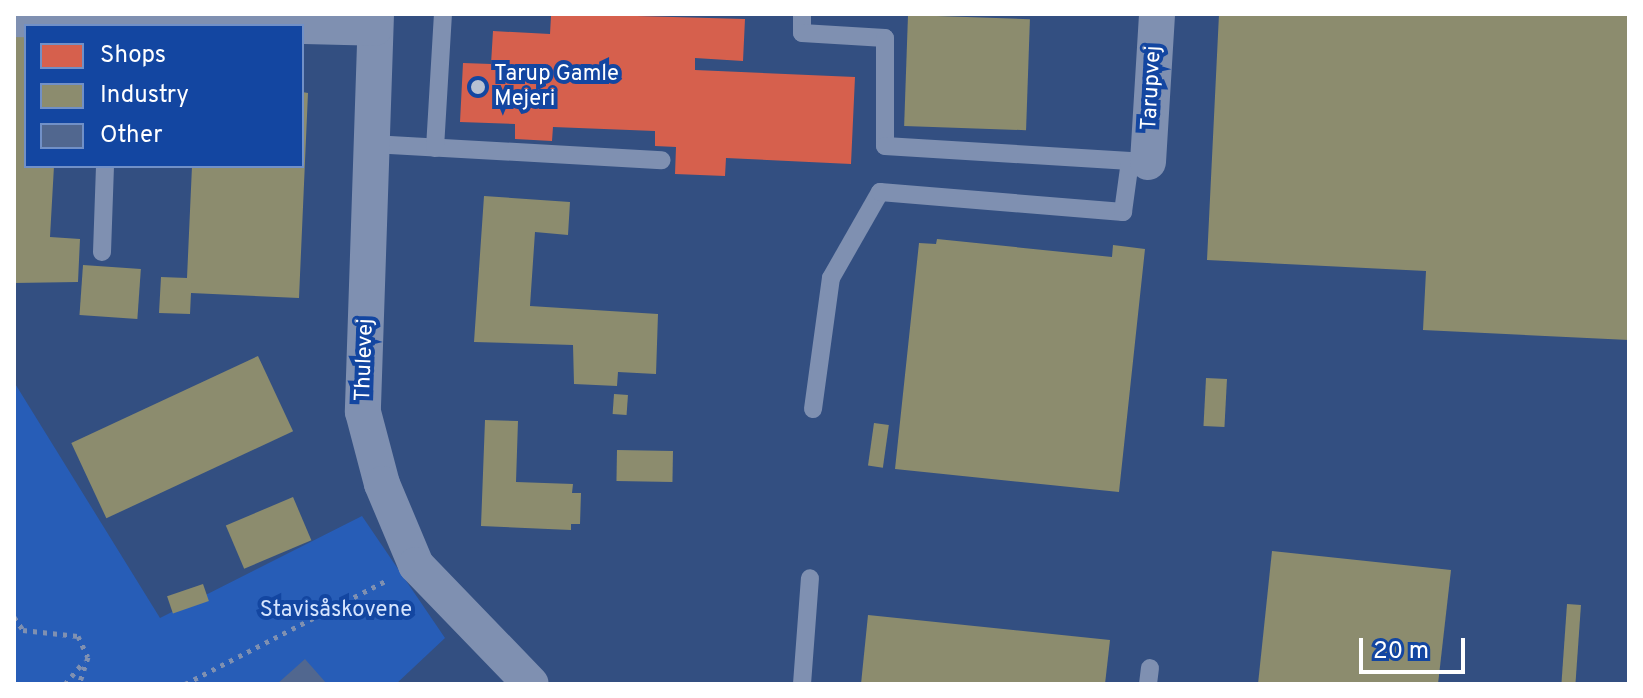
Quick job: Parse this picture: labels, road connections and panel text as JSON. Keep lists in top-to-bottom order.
{
  "streets": {
    "street": ["Tarupvej", "Thulevej"]
  },
  "parks": ["Stavisåskovene"],
  "places": ["Tarup Gamle Mejeri"],
  "legend": ["Shops", "Industry", "Other"],
  "scale_bar": "20 m"
}
